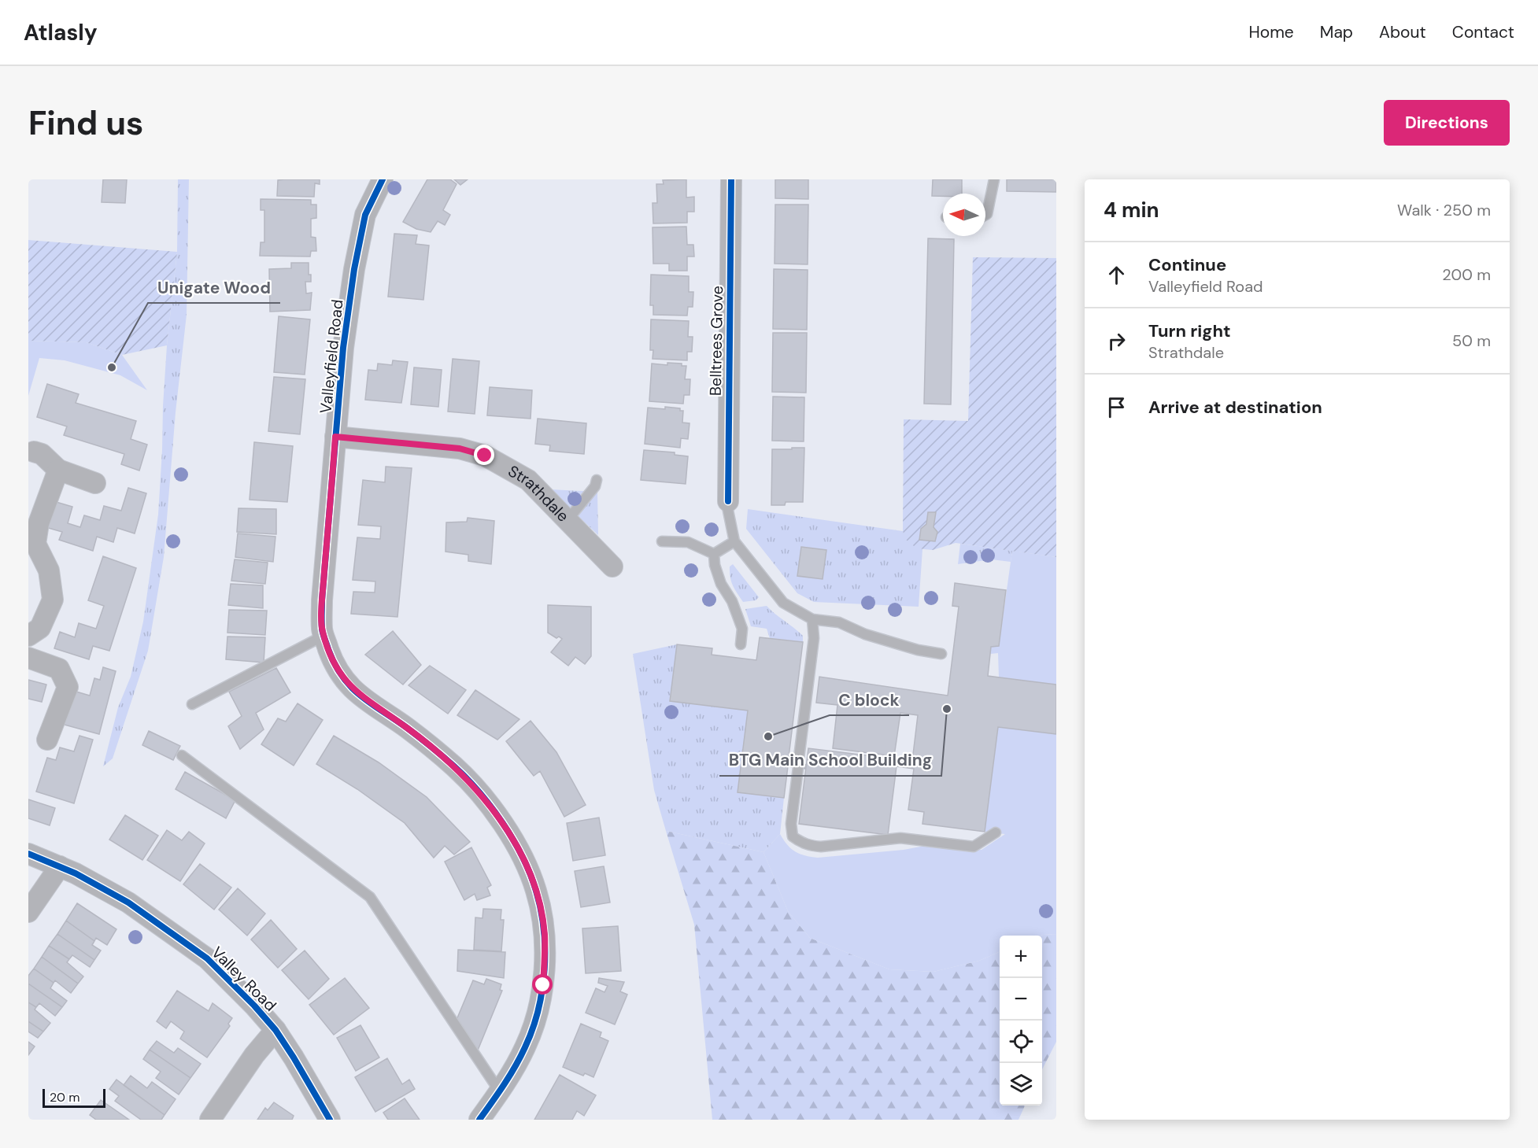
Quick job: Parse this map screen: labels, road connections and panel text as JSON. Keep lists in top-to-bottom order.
{
  "streets": {
    "street": [
      "Belltrees Grove",
      "Valleyfield Road",
      "Strathdale",
      "Valley Road"
    ]
  },
  "crossings": [
    ["Valleyfield Road", "Strathdale"]
  ],
  "places": ["Unigate Wood", "BTG Main School Building", "C block"],
  "scale_bar": "20 m",
  "north": "left",
  "page": {
    "header": "Atlasly",
    "nav": [
      "Home",
      "Map",
      "About",
      "Contact"
    ],
    "buttons": "Directions",
    "title": "Find us",
    "heading": ["4 min", "Walk · 250 m"],
    "list": [
      ["Continue", "Valleyfield Road", "200 m"],
      ["Turn right", "Strathdale", "50 m"],
      "Arrive at destination"
    ],
    "map_buttons": ["+", "−"],
    "scale": "20 m"
  }
}
